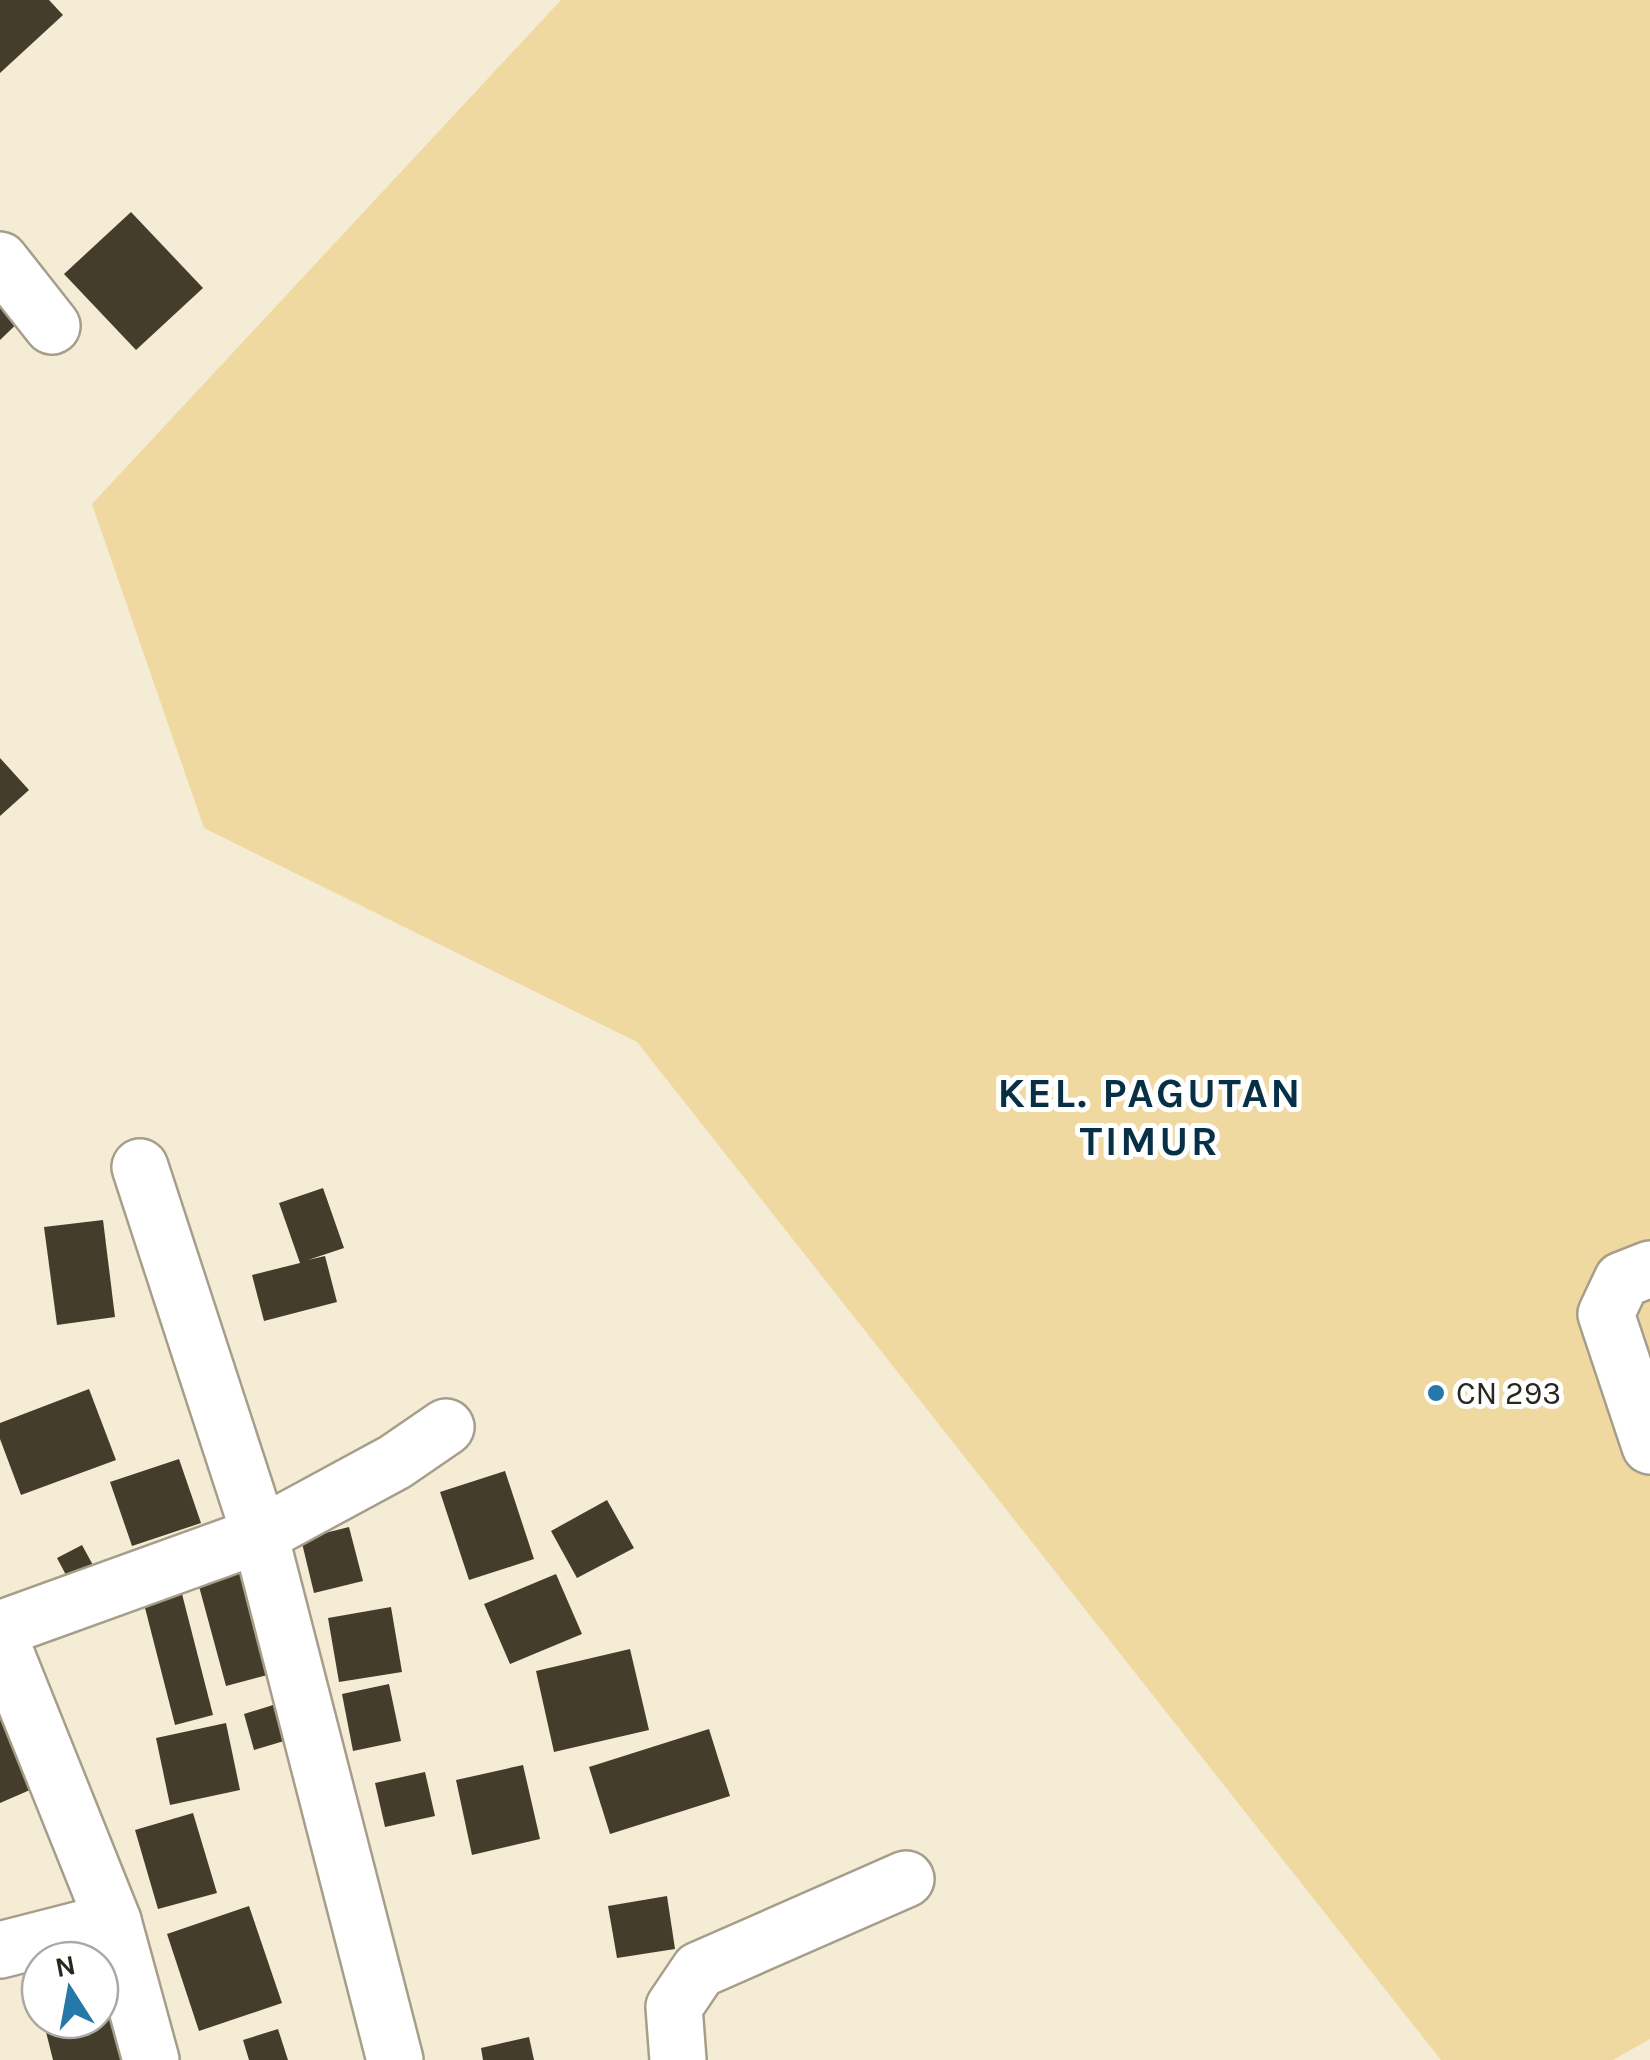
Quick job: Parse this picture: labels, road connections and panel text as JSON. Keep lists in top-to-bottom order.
{
  "districts": ["KEL. PAGUTAN TIMUR"],
  "places": ["CN 293"],
  "north": "top"
}
